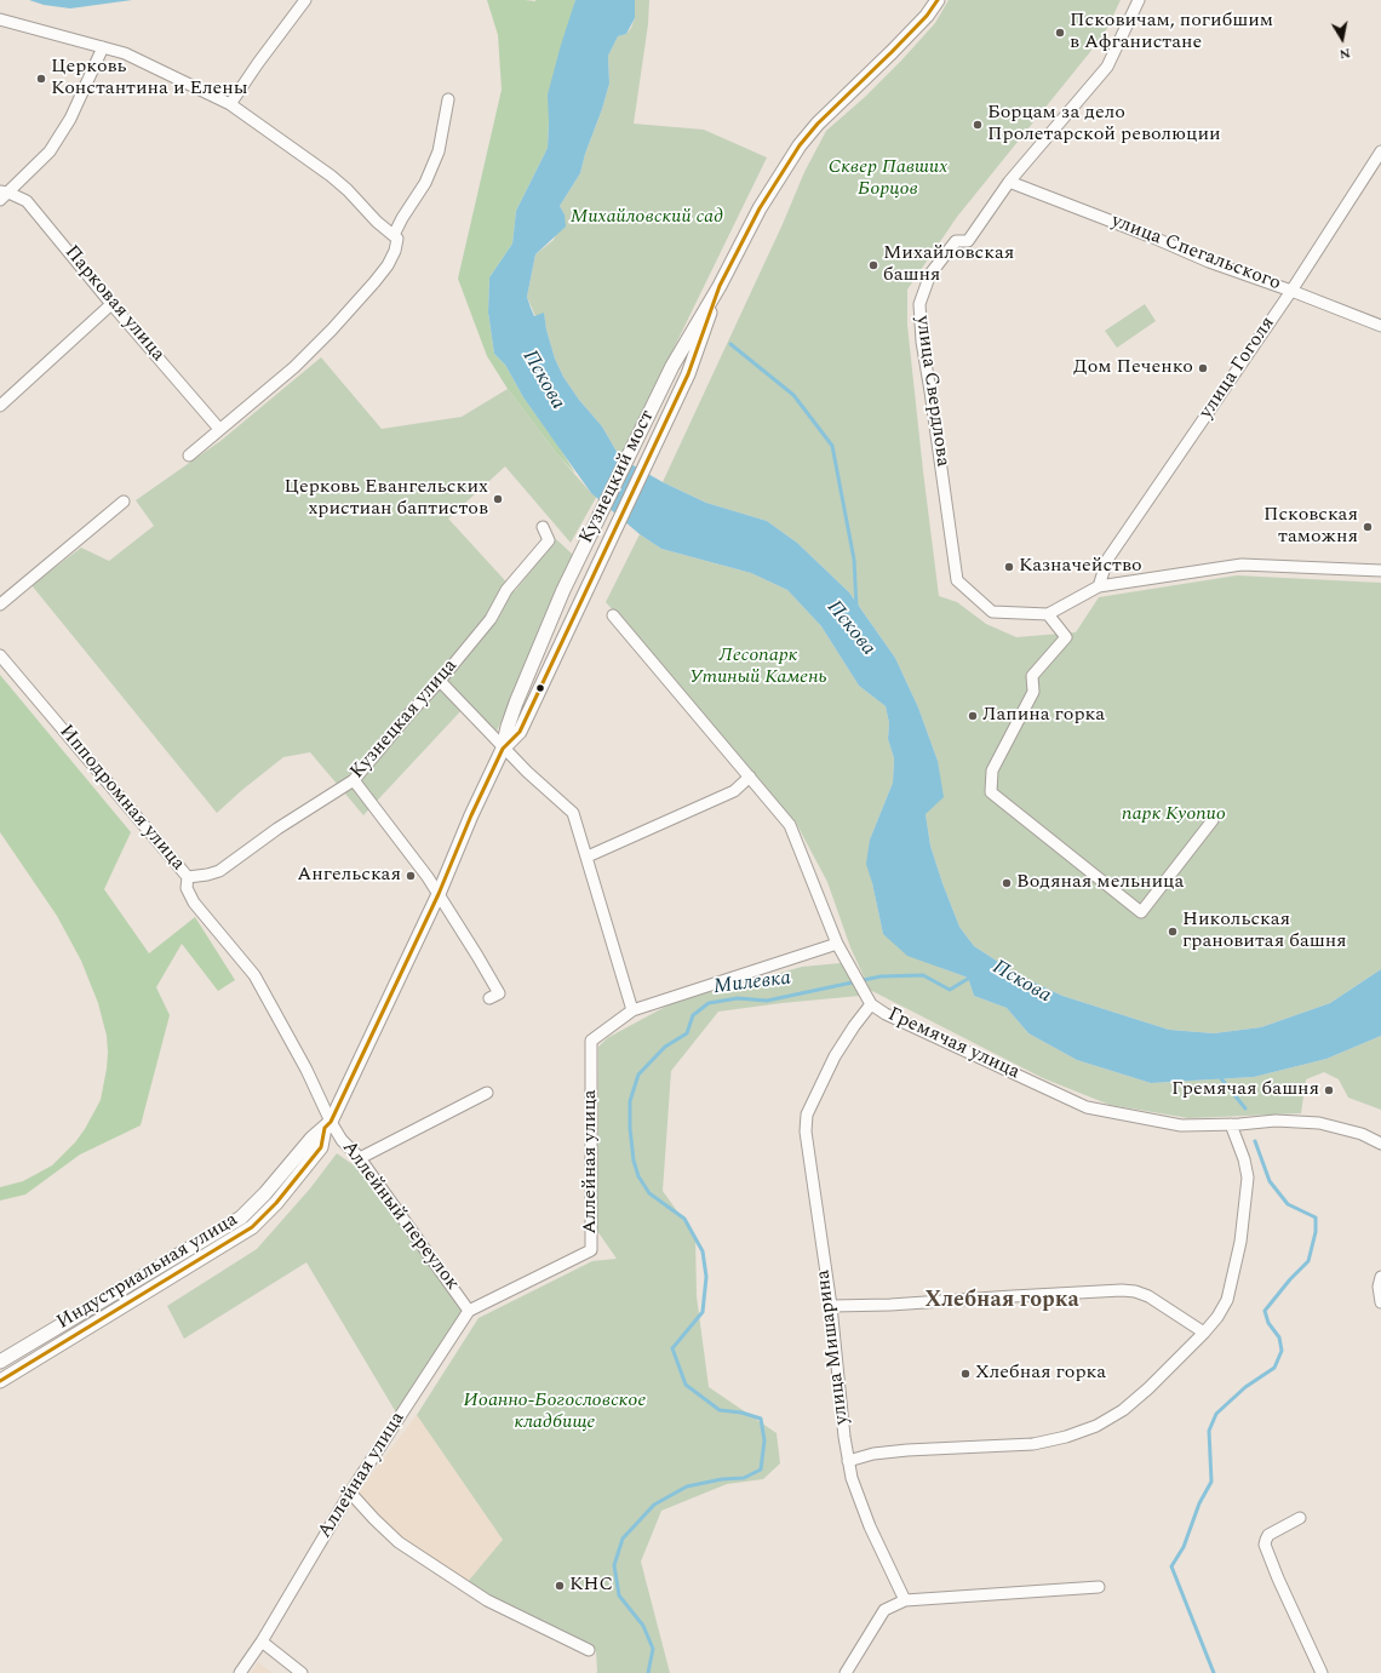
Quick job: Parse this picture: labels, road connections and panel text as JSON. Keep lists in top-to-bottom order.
{
  "streets": {
    "street": [
      "улица Спегальского",
      "Парковая улица",
      "улица Гоголя",
      "улица Свердлова",
      "Кузнецкий мост",
      "Кузнецкая улица",
      "Ипподромная улица",
      "Гремячая улица",
      "Аллейная улица",
      "Аллейный переулок",
      "Индустриальная улица",
      "улица Мишарина"
    ]
  },
  "crossings": [
    ["улица Спегальского", "улица Гоголя"],
    ["улица Спегальского", "улица Свердлова"],
    ["Кузнецкий мост", "Индустриальная улица"],
    ["Кузнецкая улица", "Ипподромная улица"],
    ["Ипподромная улица", "Аллейный переулок"],
    ["Ипподромная улица", "Индустриальная улица"],
    ["Гремячая улица", "улица Мишарина"],
    ["Аллейная улица", "Аллейный переулок"],
    ["Аллейный переулок", "Индустриальная улица"]
  ],
  "districts": ["Хлебная горка"],
  "water": ["Пскова", "Милевка"],
  "parks": [
    "Сквер Павших Борцов",
    "Михайловский сад",
    "Лесопарк Утиный Камень",
    "парк Куопио",
    "Иоанно-Богословское кладбище"
  ],
  "places": [
    "Псковичам, погибшим в Афганистане",
    "Церковь Константина и Елены",
    "Борцам за дело Пролетарской революции",
    "Михайловская башня",
    "Дом Печенко",
    "Церковь Евангельских христиан баптистов",
    "Псковская таможня",
    "Казначейство",
    "Лапина горка",
    "Ангельская",
    "Водяная мельница",
    "Никольская грановитая башня",
    "Гремячая башня",
    "Хлебная горка",
    "КНС"
  ],
  "north": "bottom"
}
